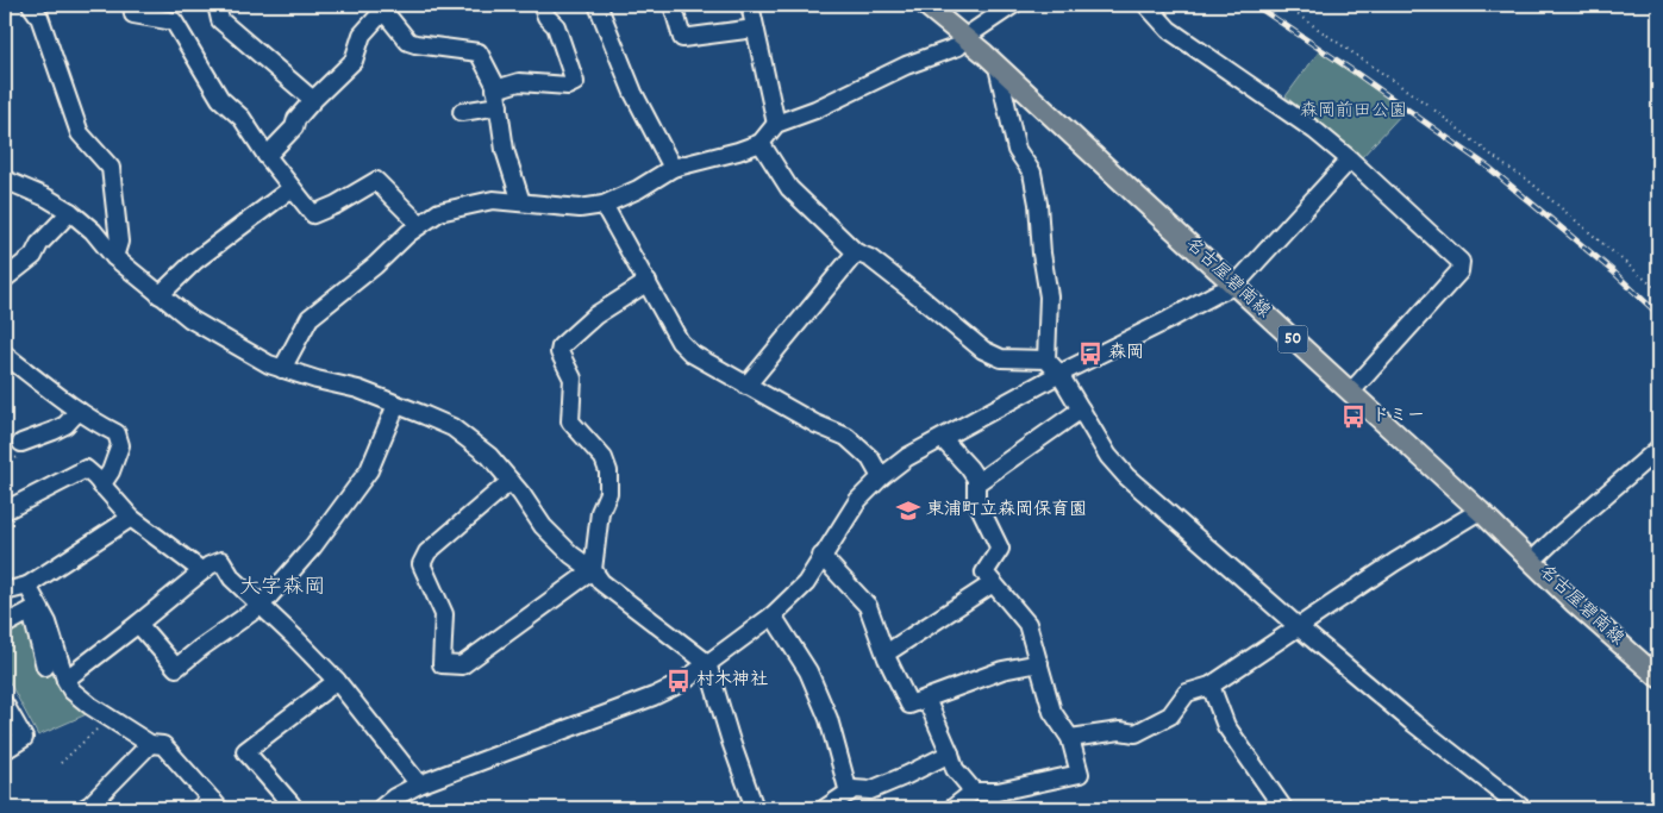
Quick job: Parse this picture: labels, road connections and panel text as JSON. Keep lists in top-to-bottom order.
{
  "streets": {
    "main road": ["名古屋碧南線", "50"]
  },
  "districts": ["大字森岡"],
  "parks": ["森岡前田公園"],
  "places": {
    "bus stop": ["森岡", "ドミー", "村木神社"],
    "school or university": ["東浦町立森岡保育園"]
  }
}
